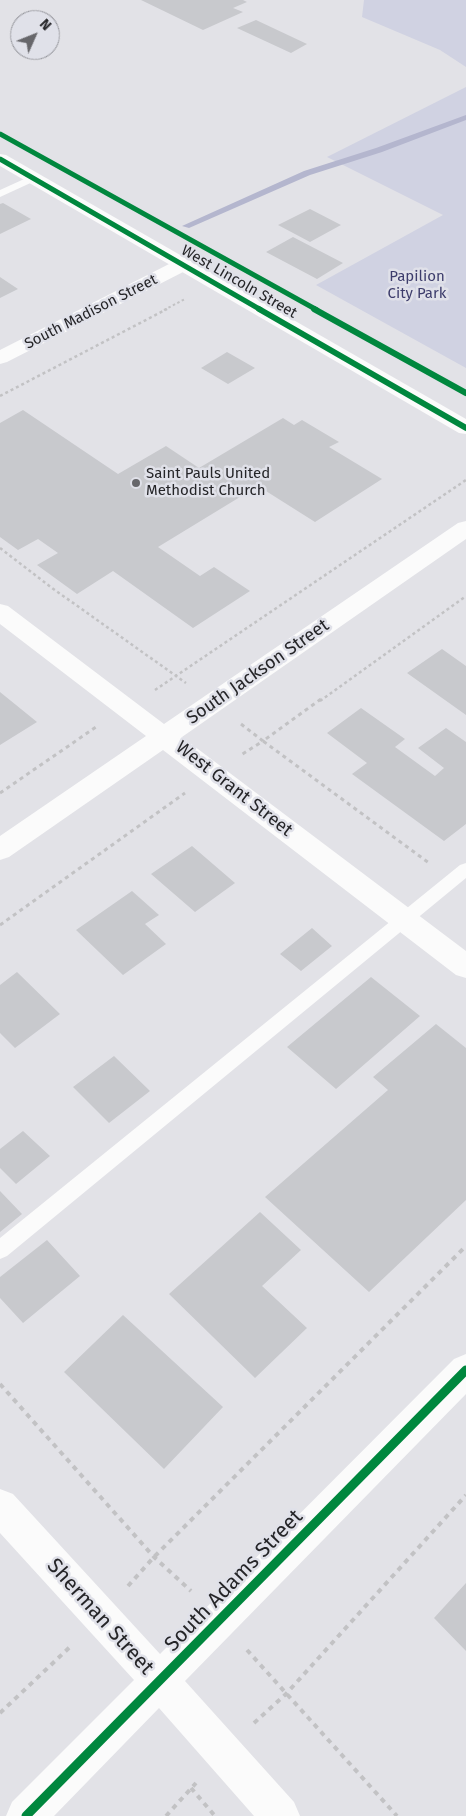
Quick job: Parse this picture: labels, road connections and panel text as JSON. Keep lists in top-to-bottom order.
{
  "streets": {
    "street": [
      "West Lincoln Street",
      "South Madison Street",
      "South Jackson Street",
      "West Grant Street",
      "South Adams Street",
      "Sherman Street"
    ]
  },
  "crossings": [
    ["West Lincoln Street", "South Madison Street"],
    ["South Jackson Street", "West Grant Street"],
    ["South Adams Street", "Sherman Street"]
  ],
  "parks": ["Papilion City Park"],
  "places": ["Saint Pauls United Methodist Church"],
  "north": "top right"
}
